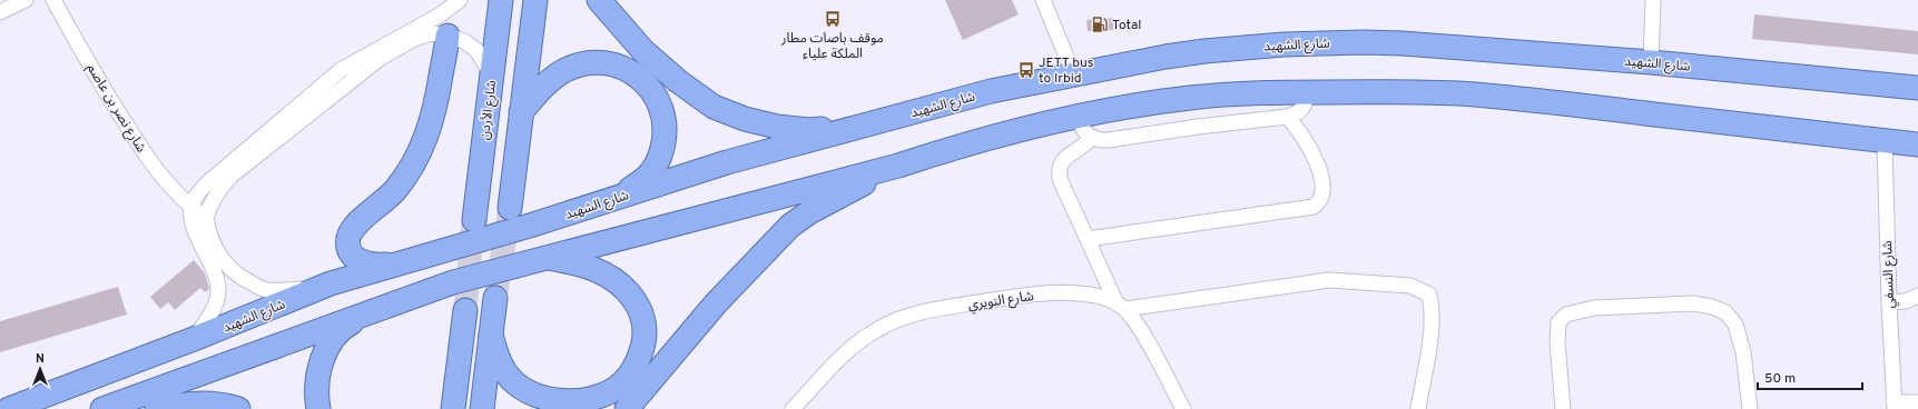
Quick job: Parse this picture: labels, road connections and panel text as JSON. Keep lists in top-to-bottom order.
{
  "streets": {
    "highway": ["شارع الشهيد", "شارع الأردن"],
    "street": ["شارع نصر بن عاصم", "شارع النسفي", "شارع النويري"]
  },
  "places": {
    "bus stop": ["موقف باصات مطار الملكة علياء", "JETT bus to Irbid"],
    "fuel station": ["Total"]
  },
  "scale_bar": "50 m",
  "north": "top"
}
